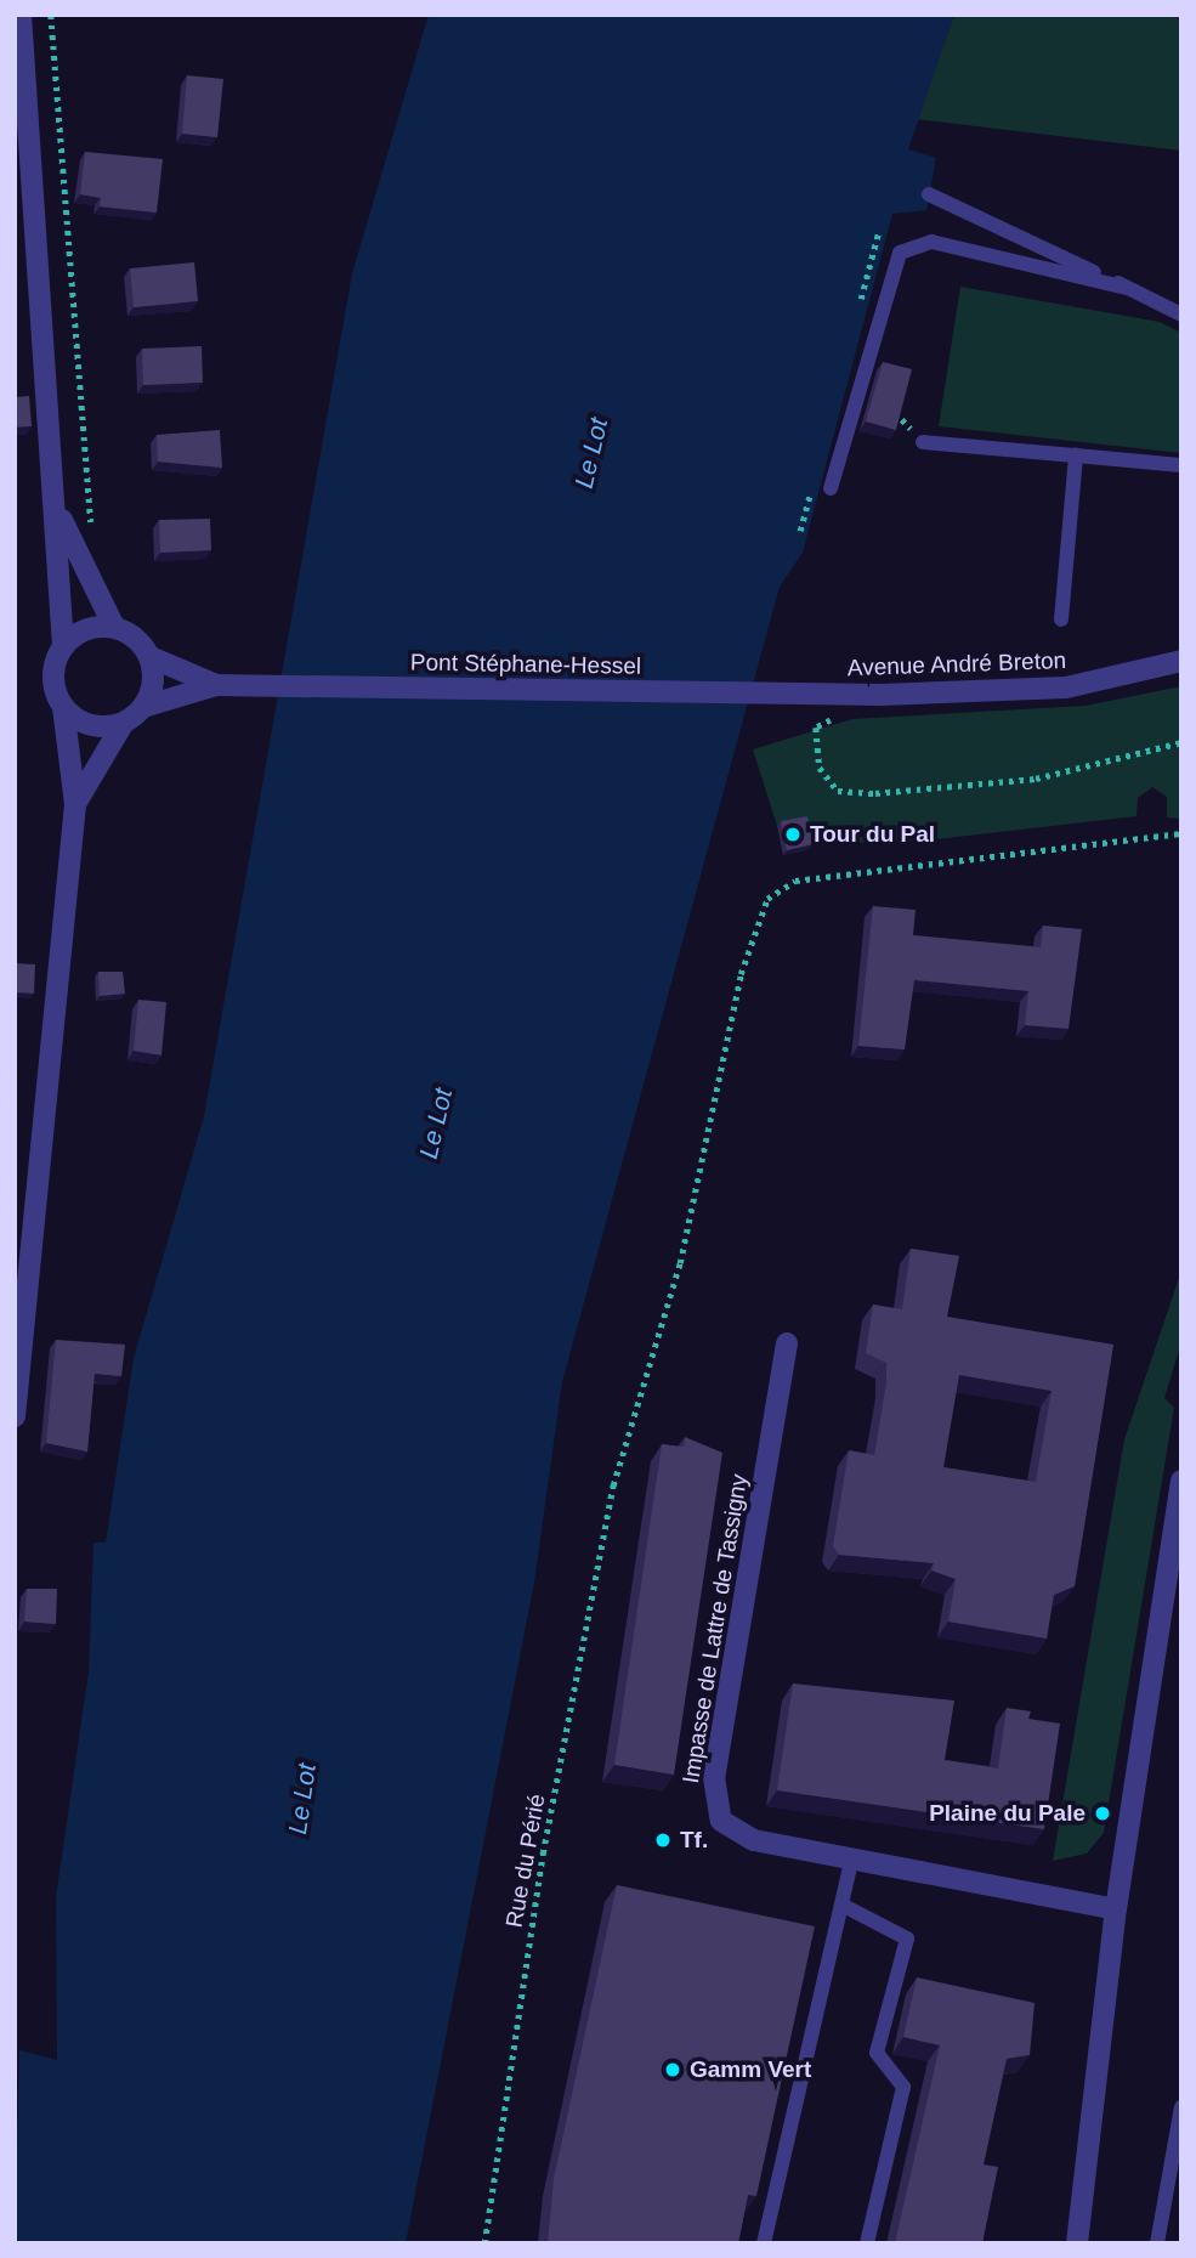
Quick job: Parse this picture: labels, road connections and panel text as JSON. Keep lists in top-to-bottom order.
{
  "streets": {
    "street": ["Pont Stéphane-Hessel", "Avenue André Breton", "Impasse de Lattre de Tassigny"],
    "path": ["Rue du Périé"]
  },
  "crossings": [
    ["Pont Stéphane-Hessel", "Avenue André Breton"]
  ],
  "water": ["Le Lot"],
  "places": [
    "Tour du Pal",
    "Plaine du Pale",
    "Tf.",
    "Gamm Vert"
  ]
}
